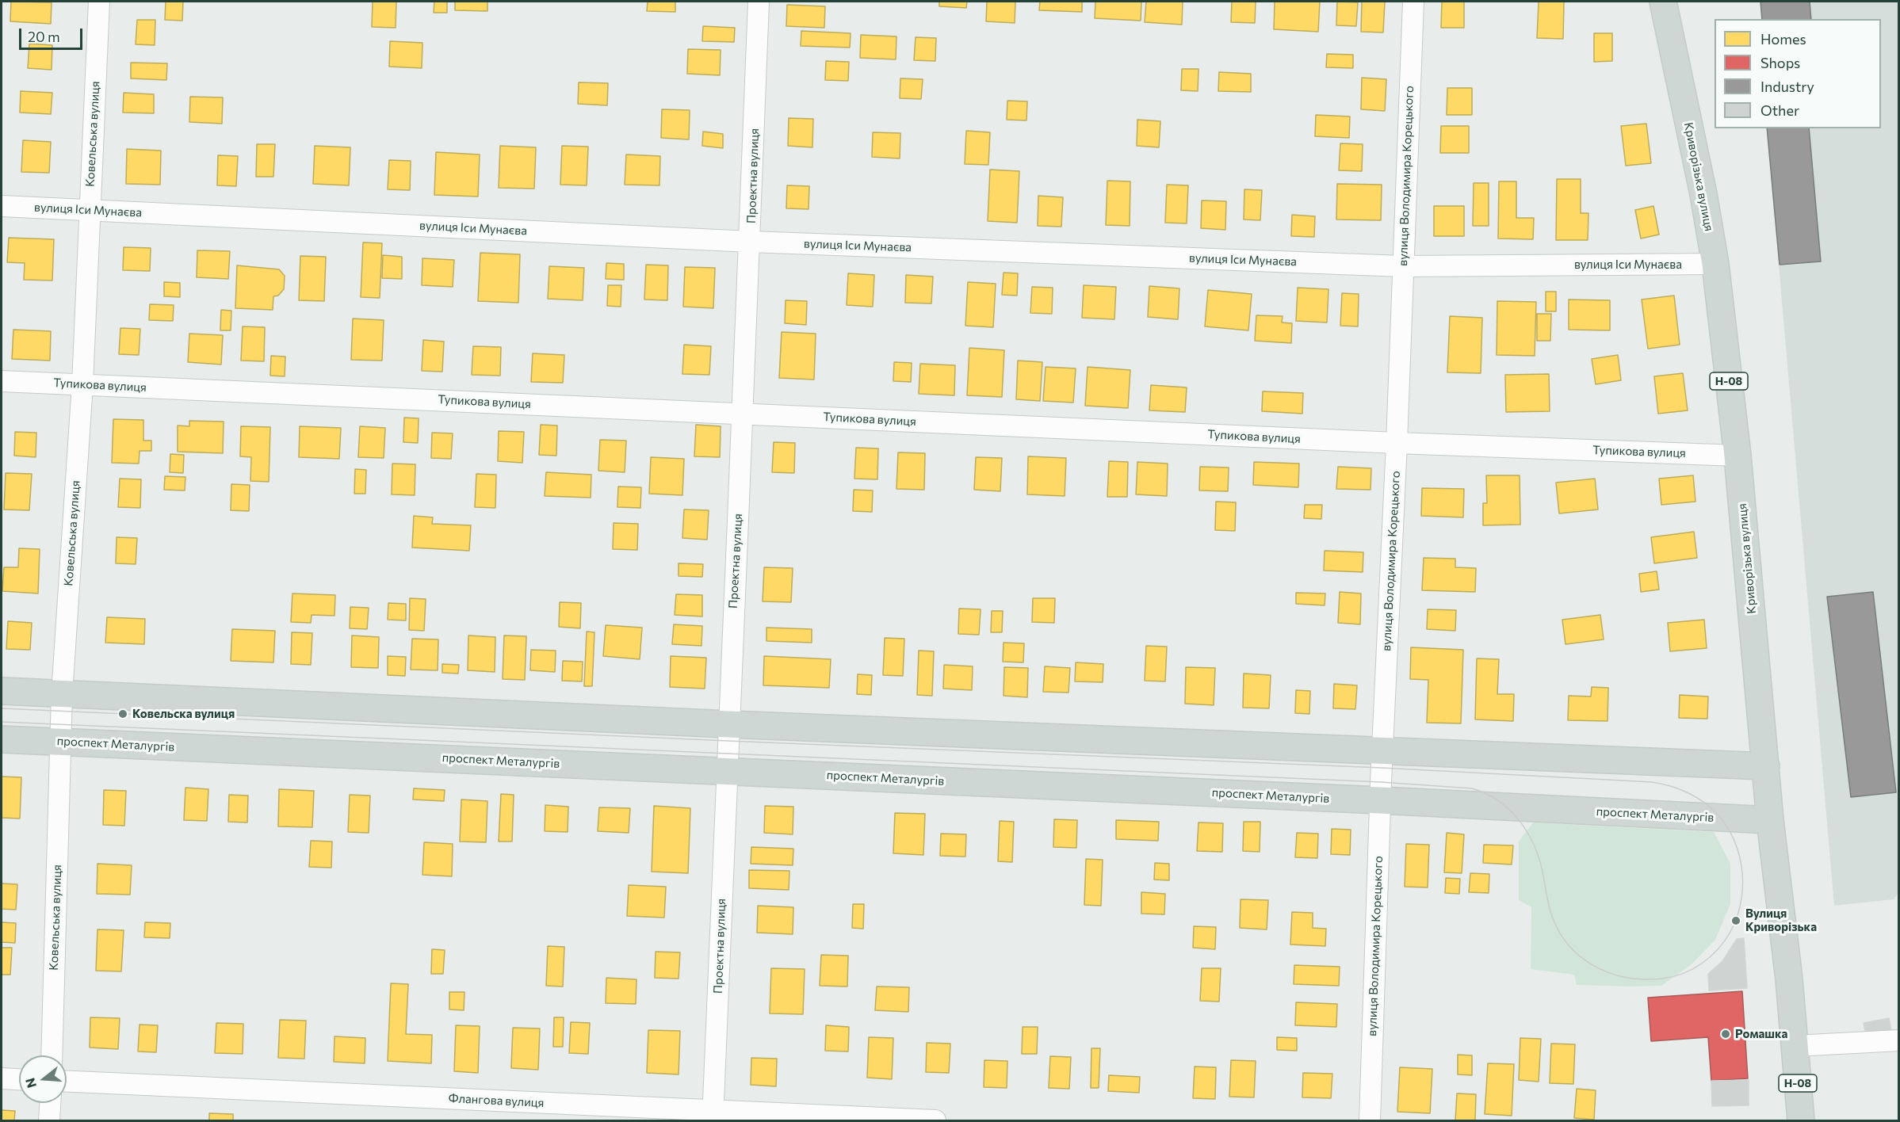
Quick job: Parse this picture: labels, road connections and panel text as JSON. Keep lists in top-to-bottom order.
{
  "streets": {
    "main road": ["Криворізька вулиця", "Н-08", "проспект Металургів"],
    "street": [
      "Ковельська вулиця",
      "Проектна вулиця",
      "вулиця Володимира Корецького",
      "вулиця Іси Мунаєва",
      "Тупикова вулиця",
      "Флангова вулиця"
    ]
  },
  "crossings": [
    ["Ковельська вулиця", "вулиця Іси Мунаєва"],
    ["Ковельська вулиця", "Тупикова вулиця"],
    ["Ковельська вулиця", "проспект Металургів"],
    ["Проектна вулиця", "вулиця Іси Мунаєва"],
    ["Проектна вулиця", "Тупикова вулиця"],
    ["Проектна вулиця", "проспект Металургів"],
    ["Проектна вулиця", "Флангова вулиця"],
    ["вулиця Володимира Корецького", "вулиця Іси Мунаєва"],
    ["вулиця Володимира Корецького", "Тупикова вулиця"],
    ["вулиця Володимира Корецького", "проспект Металургів"],
    ["Криворізька вулиця", "вулиця Іси Мунаєва"],
    ["Криворізька вулиця", "Тупикова вулиця"],
    ["Криворізька вулиця", "проспект Металургів"]
  ],
  "places": ["Ковельска вулиця", "Вулиця Криворізька", "Ромашка"],
  "legend": [
    "Homes",
    "Shops",
    "Industry",
    "Other"
  ],
  "scale_bar": "20 m",
  "north": "left"
}
